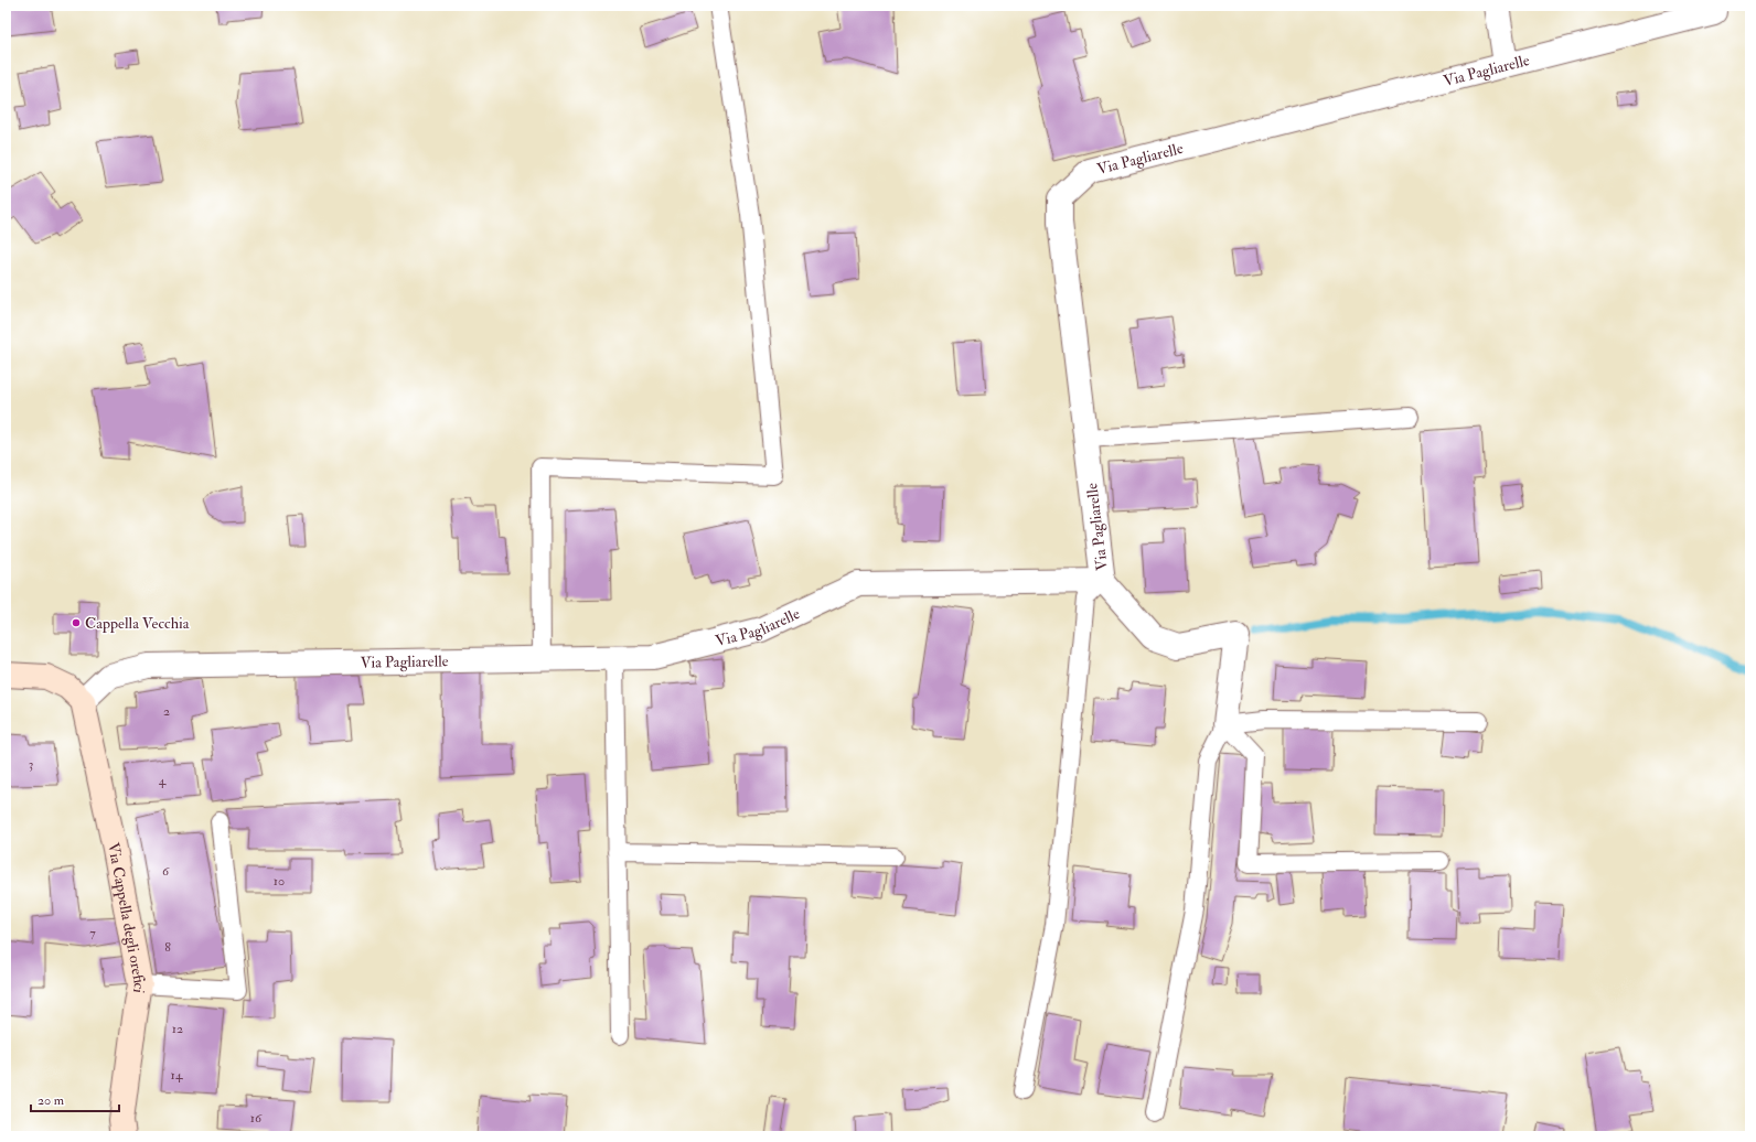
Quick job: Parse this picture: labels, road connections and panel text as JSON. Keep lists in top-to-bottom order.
{
  "streets": {
    "street": ["Via Pagliarelle", "Via Cappella degli orefici"]
  },
  "crossings": [
    ["Via Pagliarelle", "Via Cappella degli orefici"]
  ],
  "places": ["Cappella Vecchia"],
  "house_numbers": [
    "2",
    "3",
    "4",
    "6",
    "10",
    "7",
    "8",
    "12",
    "14",
    "16"
  ],
  "scale_bar": "20 m"
}
